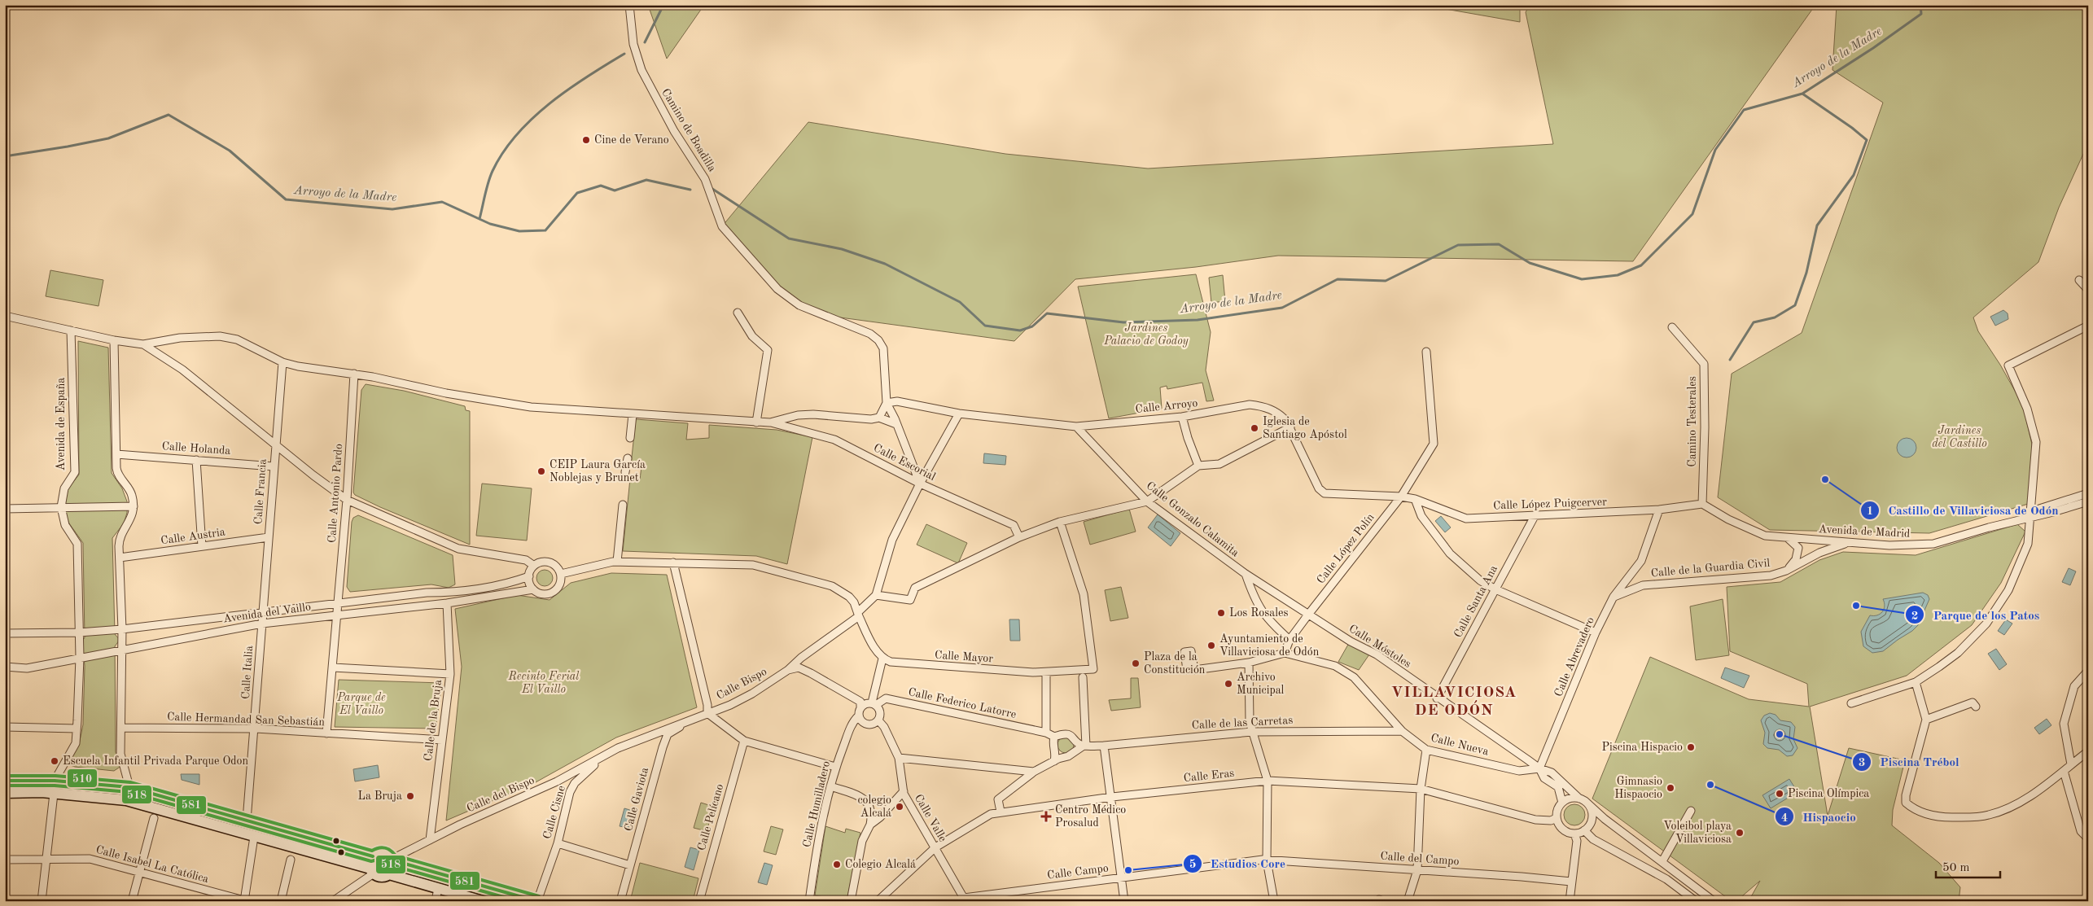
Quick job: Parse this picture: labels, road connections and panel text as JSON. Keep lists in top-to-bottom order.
{
  "streets": {
    "street": [
      "Camino de Boadilla",
      "Calle Arroyo",
      "Camino Testerales",
      "Avenida de España",
      "Calle Holanda",
      "Calle Escorial",
      "Calle Francia",
      "Calle Antonio Pardo",
      "Calle López Puigcerver",
      "Calle Gonzalo Calamita",
      "Avenida de Madrid",
      "Calle Austria",
      "Calle López Polín",
      "Calle de la Guardia Civil",
      "Calle Santa Ana",
      "Avenida del Vaillo",
      "Calle Móstoles",
      "Calle Mayor",
      "Calle Abrevadero",
      "Calle Italia",
      "Calle Bispo",
      "Calle Federico Latorre",
      "Calle Hermandad San Sebastián",
      "Calle de la Bruja",
      "Calle de las Carretas",
      "Calle Nueva",
      "Calle Eras",
      "Calle del Bispo",
      "Calle Gaviota",
      "Calle Humilladero",
      "Calle Cisne",
      "Calle Pelícano",
      "Calle Valle",
      "Calle del Campo",
      "Calle Isabel La Católica",
      "Calle Campo"
    ]
  },
  "crossings": [
    ["Camino de Boadilla", "Calle Arroyo"],
    ["Calle Arroyo", "Calle López Puigcerver"],
    ["Calle Arroyo", "Calle Gonzalo Calamita"],
    ["Calle Arroyo", "Calle López Polín"],
    ["Camino Testerales", "Calle López Puigcerver"],
    ["Camino Testerales", "Avenida de Madrid"],
    ["Avenida de España", "Avenida del Vaillo"],
    ["Calle Holanda", "Calle Francia"],
    ["Calle Francia", "Calle Austria"],
    ["Calle Francia", "Avenida del Vaillo"],
    ["Calle Francia", "Calle Italia"],
    ["Calle Antonio Pardo", "Avenida del Vaillo"],
    ["Calle Antonio Pardo", "Calle Hermandad San Sebastián"],
    ["Calle López Puigcerver", "Avenida de Madrid"],
    ["Calle López Puigcerver", "Calle López Polín"],
    ["Calle López Puigcerver", "Calle Santa Ana"],
    ["Calle López Puigcerver", "Calle Abrevadero"],
    ["Calle Gonzalo Calamita", "Calle López Polín"],
    ["Calle Gonzalo Calamita", "Calle Móstoles"],
    ["Avenida de Madrid", "Calle de la Guardia Civil"],
    ["Calle López Polín", "Calle Móstoles"],
    ["Calle López Polín", "Calle Nueva"],
    ["Calle de la Guardia Civil", "Calle Abrevadero"],
    ["Calle Santa Ana", "Calle Móstoles"],
    ["Avenida del Vaillo", "Calle Italia"],
    ["Avenida del Vaillo", "Calle de la Bruja"],
    ["Calle Móstoles", "Calle Abrevadero"],
    ["Calle Móstoles", "Calle Nueva"],
    ["Calle Abrevadero", "Calle Nueva"],
    ["Calle Italia", "Calle Hermandad San Sebastián"],
    ["Calle Bispo", "Calle del Bispo"],
    ["Calle Bispo", "Calle Gaviota"],
    ["Calle Bispo", "Calle Cisne"],
    ["Calle Federico Latorre", "Calle Humilladero"],
    ["Calle Federico Latorre", "Calle Valle"],
    ["Calle Hermandad San Sebastián", "Calle de la Bruja"],
    ["Calle de la Bruja", "Calle del Bispo"],
    ["Calle de las Carretas", "Calle Nueva"],
    ["Calle Eras", "Calle Valle"],
    ["Calle del Bispo", "Calle Cisne"],
    ["Calle Humilladero", "Calle Valle"],
    ["Calle Valle", "Calle Campo"],
    ["Calle del Campo", "Calle Campo"]
  ],
  "districts": ["VILLAVICIOSA DE ODÓN"],
  "water": ["Arroyo de la Madre"],
  "parks": [
    "Jardines Palacio de Godoy",
    "Jardines del Castillo",
    "Recinto Ferial El Vaillo",
    "Parque de El Vaillo"
  ],
  "places": {
    "other": [
      "Cine de Verano",
      "Iglesia de Santiago Apóstol",
      "CEIP Laura García Noblejas y Brunet",
      "Castillo de Villaviciosa de Odón",
      "Parque de los Patos",
      "Los Rosales",
      "Ayuntamiento de Villaviciosa de Odón",
      "Plaza de la Constitución",
      "Archivo Municipal",
      "Piscina Trébol",
      "Piscina Hispacio",
      "Escuela Infantil Privada Parque Odon",
      "Hispaocio",
      "Gimnasio Hispaocio",
      "Piscina Olímpica",
      "La Bruja",
      "colegio Alcalá",
      "Voleibol playa Villaviciosa",
      "Colegio Alcalá",
      "Estudios Core"
    ],
    "health": ["Centro Médico Prosalud"]
  },
  "lines": ["transit line 510", "transit line 581", "transit line 518"],
  "scale_bar": "50 m"
}
